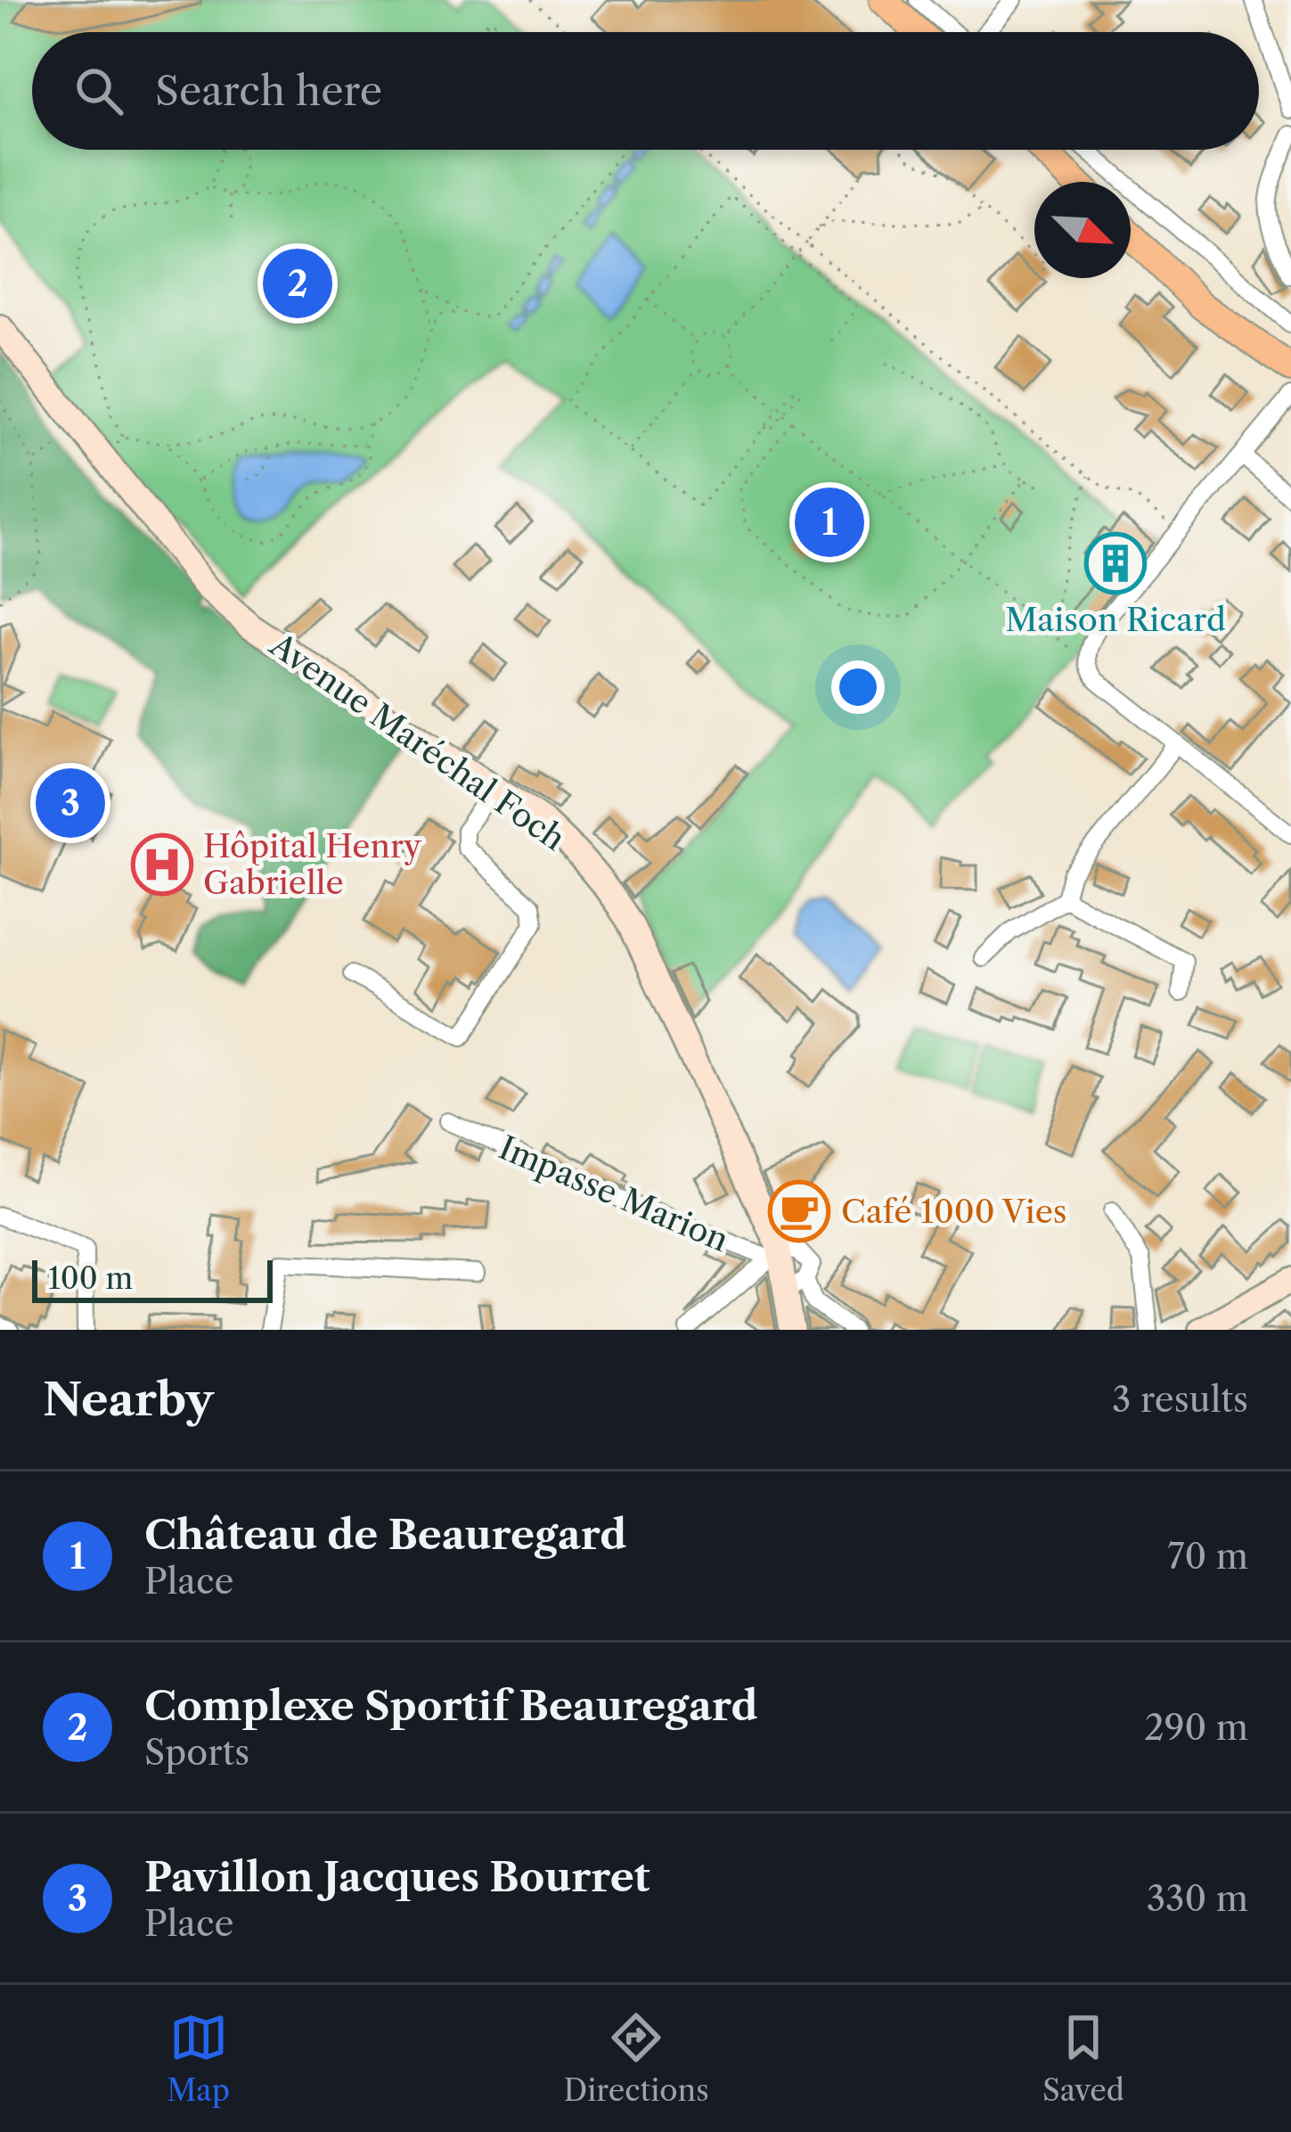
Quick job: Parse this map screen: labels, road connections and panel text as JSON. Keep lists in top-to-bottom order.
{
  "streets": {
    "main road": ["Avenue Maréchal Foch"],
    "street": ["Impasse Marion"]
  },
  "crossings": [
    ["Avenue Maréchal Foch", "Impasse Marion"]
  ],
  "places": {
    "building": ["Maison Ricard"],
    "hospital": ["Hôpital Henry Gabrielle"],
    "cafe": ["Café 1000 Vies"]
  },
  "scale_bar": "100 m",
  "north": "bottom right",
  "page": {
    "search": "Search here",
    "pins": ["2", "1", "3"],
    "scale": "100 m",
    "heading": ["Nearby", "3 results"],
    "list": [
      {
        "mark": "1",
        "name": "Château de Beauregard",
        "note": "Place",
        "value": "70 m"
      },
      {
        "mark": "2",
        "name": "Complexe Sportif Beauregard",
        "note": "Sports",
        "value": "290 m"
      },
      {
        "mark": "3",
        "name": "Pavillon Jacques Bourret",
        "note": "Place",
        "value": "330 m"
      }
    ],
    "nav": ["Map", "Directions", "Saved"]
  }
}
